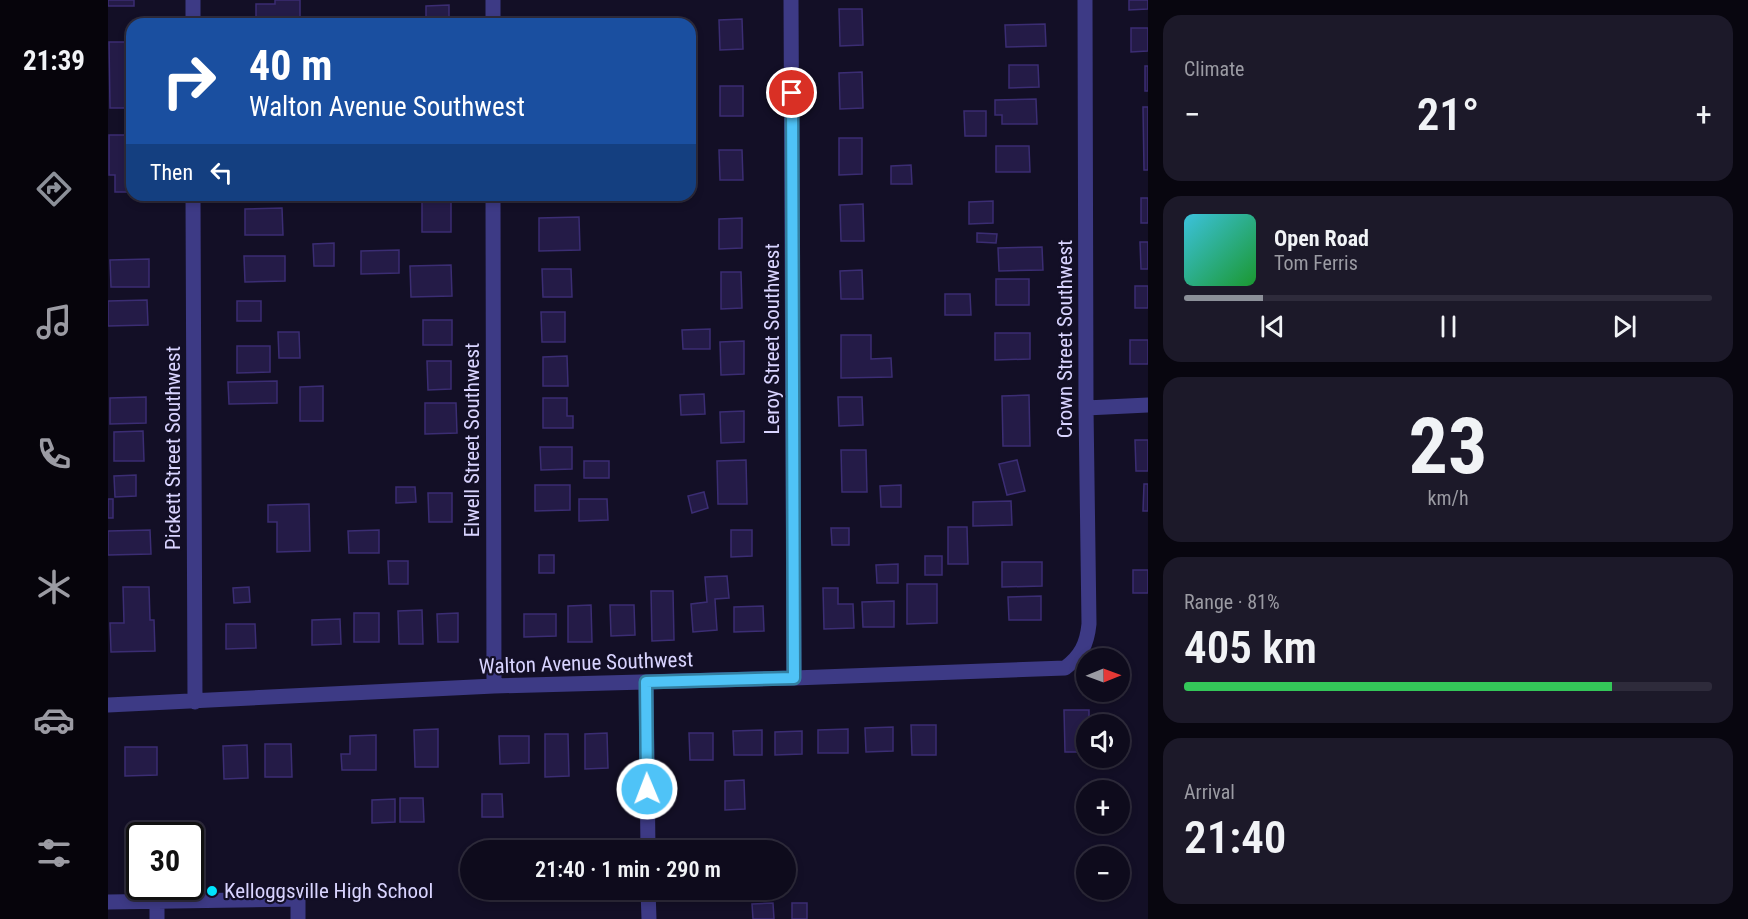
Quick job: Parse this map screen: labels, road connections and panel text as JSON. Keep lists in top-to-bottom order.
{
  "streets": {
    "street": [
      "Leroy Street Southwest",
      "Crown Street Southwest",
      "Elwell Street Southwest",
      "Pickett Street Southwest",
      "Walton Avenue Southwest"
    ]
  },
  "crossings": [
    ["Leroy Street Southwest", "Walton Avenue Southwest"],
    ["Crown Street Southwest", "Walton Avenue Southwest"],
    ["Elwell Street Southwest", "Walton Avenue Southwest"],
    ["Pickett Street Southwest", "Walton Avenue Southwest"]
  ],
  "places": ["Kelloggsville High School"],
  "north": "right",
  "page": {
    "tabs": "21:39",
    "tile": [
      "Climate",
      ["23", "km/h"],
      ["Range · 81%", "405 km"],
      ["Arrival", "21:40"]
    ],
    "turn": ["40 m", "Walton Avenue Southwest"],
    "heat": ["−", "21°", "+"],
    "then": "Then",
    "song": ["Open Road", "Tom Ferris"],
    "map_buttons": ["+", "−"],
    "limit": "30",
    "trip": "21:40 · 1 min · 290 m"
  }
}
